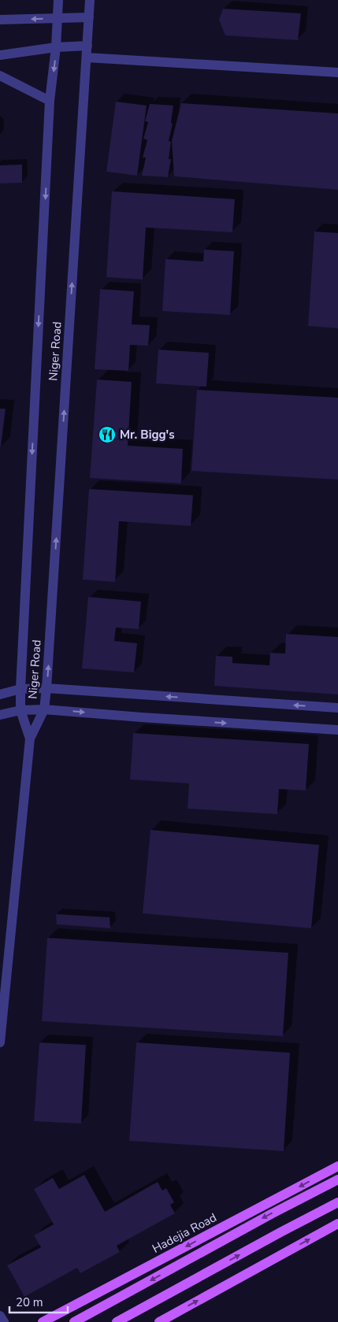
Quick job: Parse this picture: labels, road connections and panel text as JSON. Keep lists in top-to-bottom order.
{
  "streets": {
    "main road": ["Hadejia Road"],
    "street": ["Niger Road"]
  },
  "places": {
    "restaurant": ["Mr. Bigg's"]
  },
  "scale_bar": "20 m"
}
